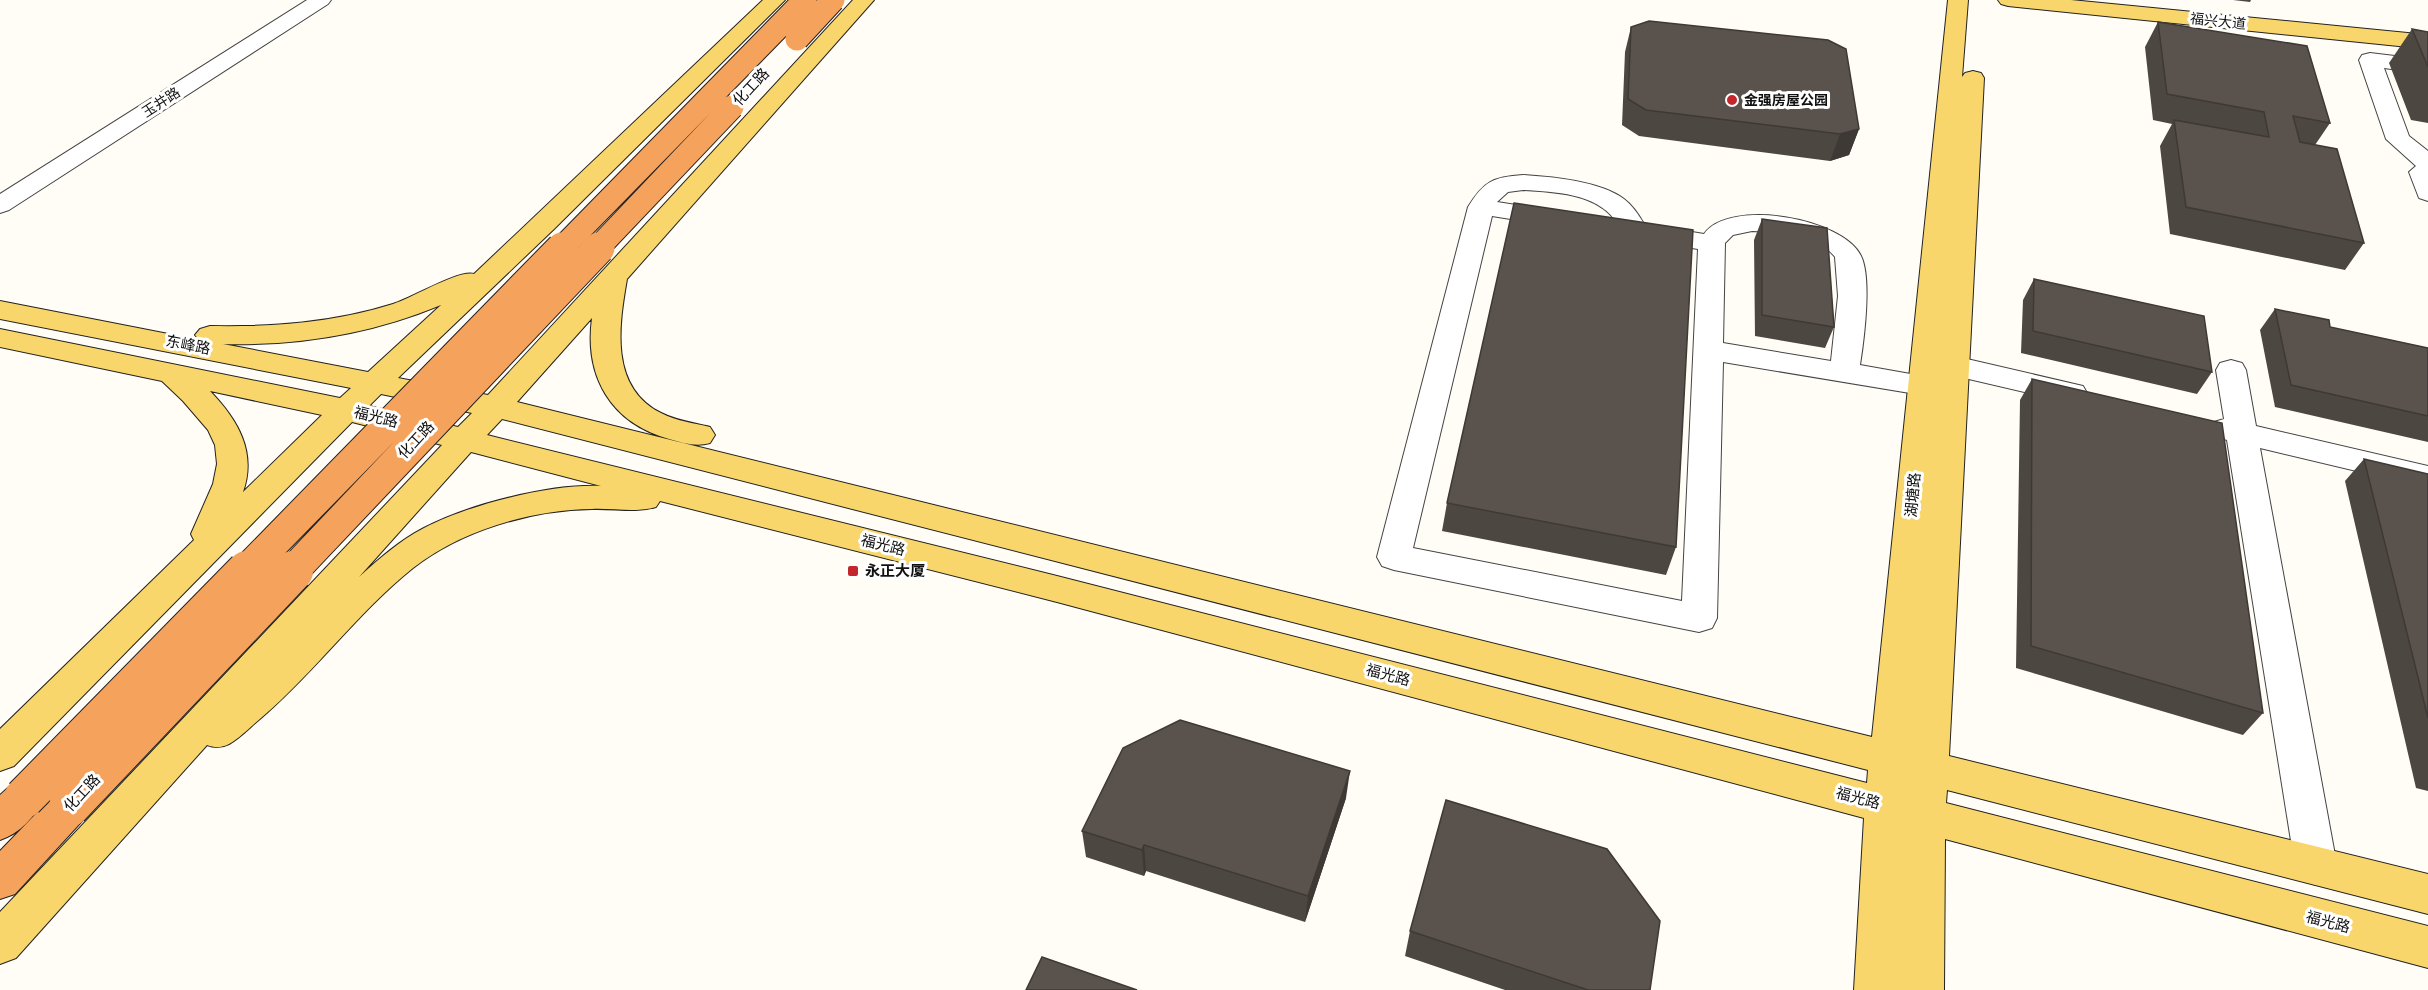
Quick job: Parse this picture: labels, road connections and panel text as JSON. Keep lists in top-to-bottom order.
{
  "streets": {
    "highway": ["化工路"],
    "main road": [
      "福兴大道",
      "东峰路",
      "福光路",
      "湖塘路"
    ],
    "street": ["玉井路"]
  },
  "crossings": [
    ["东峰路", "福光路"],
    ["福光路", "湖塘路"]
  ],
  "places": {
    "other": ["金强房屋公园"],
    "transit": ["永正大厦"]
  }
}
